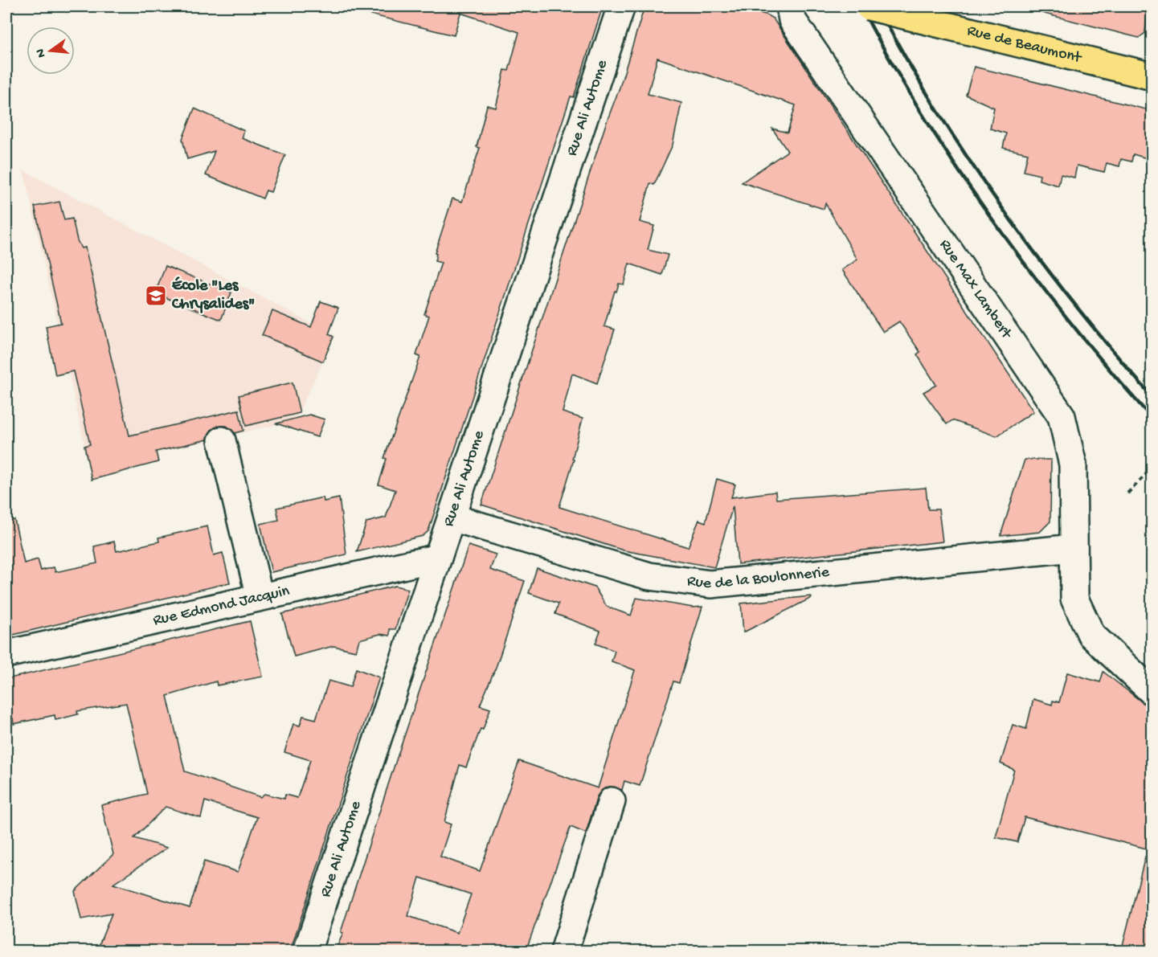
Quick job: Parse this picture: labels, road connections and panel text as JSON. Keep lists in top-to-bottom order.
{
  "streets": {
    "main road": ["Rue de Beaumont"],
    "street": [
      "Rue Ali Autome",
      "Rue Max Lambert",
      "Rue de la Boulonnerie",
      "Rue Edmond Jacquin"
    ]
  },
  "crossings": [
    ["Rue Ali Autome", "Rue de la Boulonnerie"],
    ["Rue Ali Autome", "Rue Edmond Jacquin"],
    ["Rue Max Lambert", "Rue de la Boulonnerie"]
  ],
  "places": {
    "school or university": ["École \"Les Chrysalides\""]
  },
  "north": "left"
}
